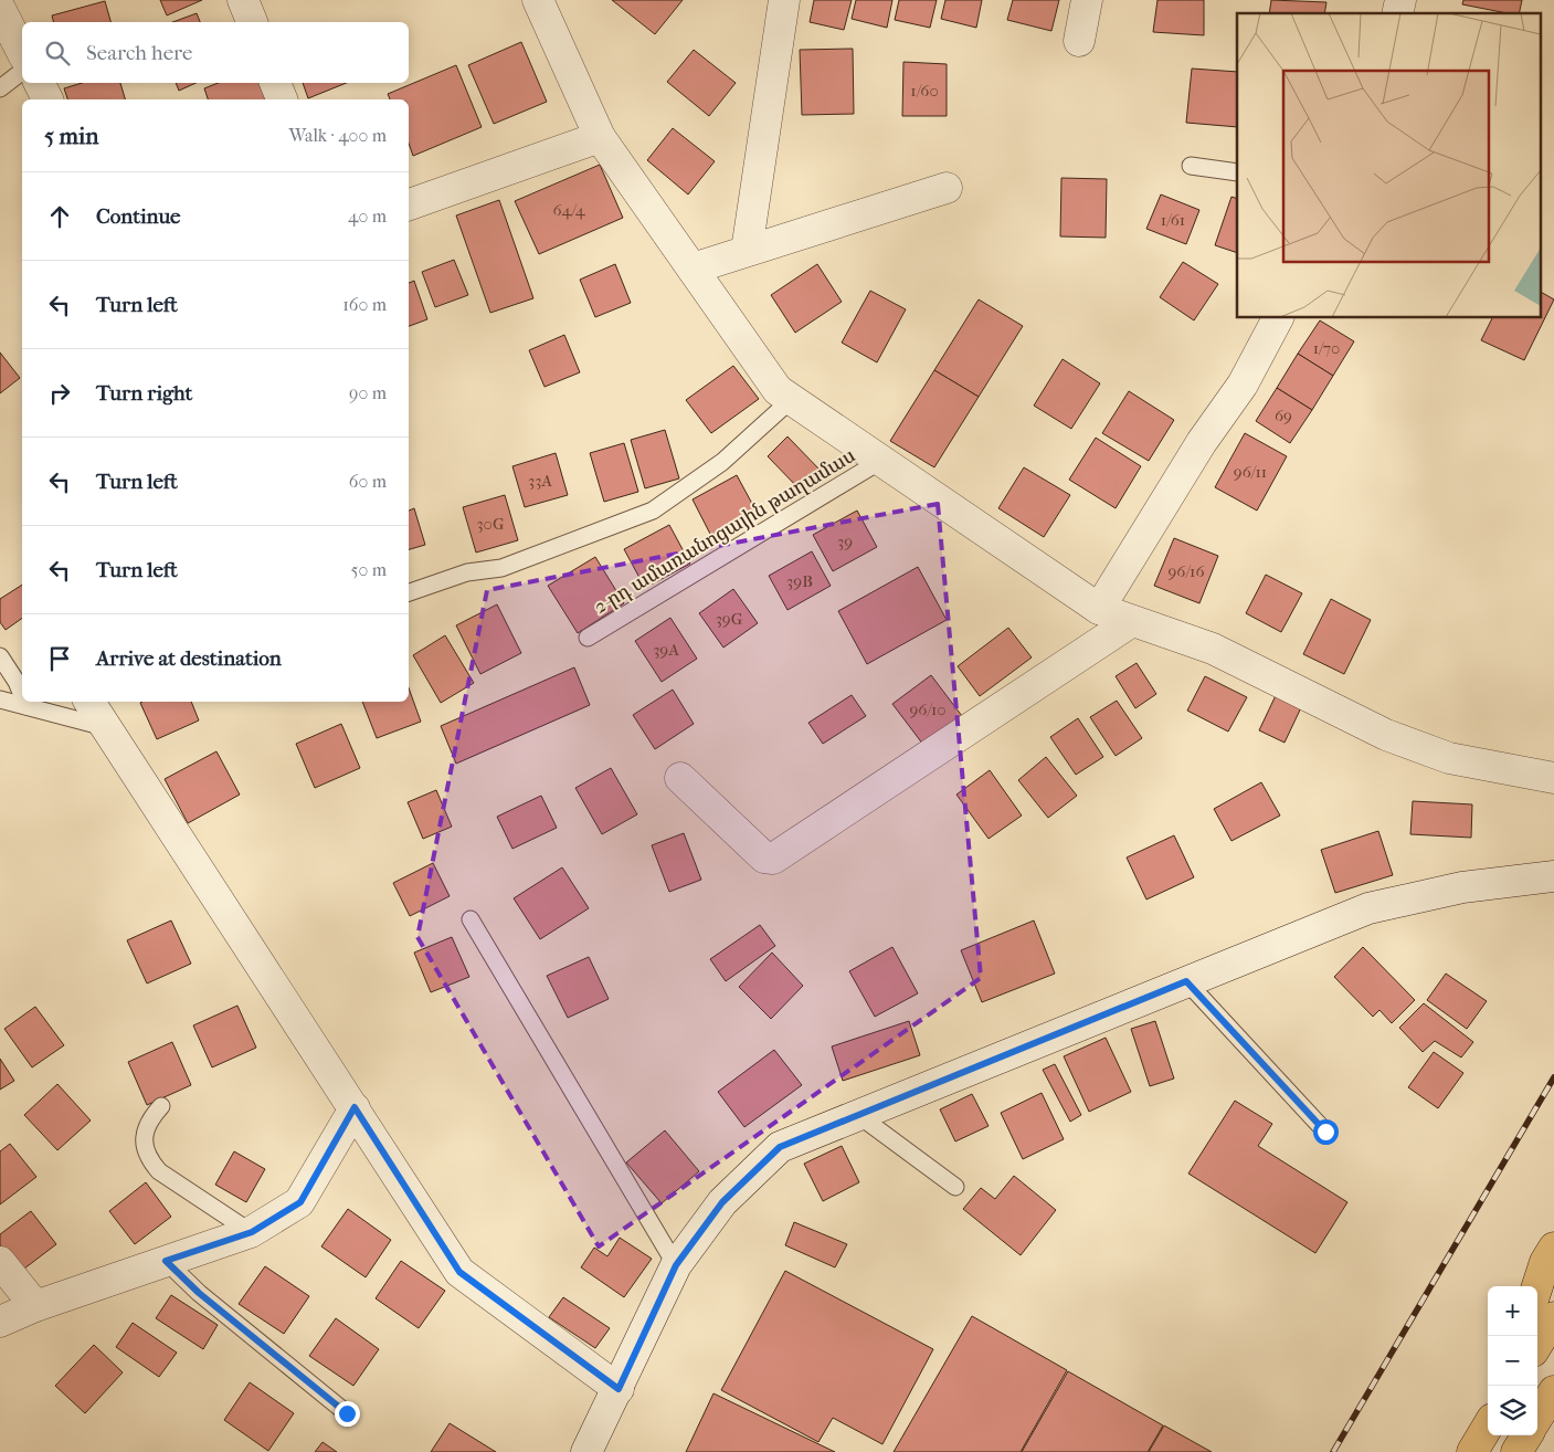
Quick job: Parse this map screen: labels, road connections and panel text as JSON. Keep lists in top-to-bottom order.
{
  "streets": {
    "lane": ["2-րդ ամառանոցային թաղամաս"]
  },
  "house_numbers": [
    "1/60",
    "64/4",
    "1/61",
    "1/70",
    "69",
    "96/11",
    "33A",
    "30G",
    "39",
    "96/16",
    "39B",
    "39G",
    "39A",
    "96/10"
  ],
  "page": {
    "search": "Search here",
    "heading": ["5 min", "Walk · 400 m"],
    "list": [
      ["Continue", "40 m"],
      ["Turn left", "160 m"],
      ["Turn right", "90 m"],
      ["Turn left", "60 m"],
      ["Turn left", "50 m"],
      "Arrive at destination"
    ],
    "map_buttons": ["+", "−"]
  }
}
